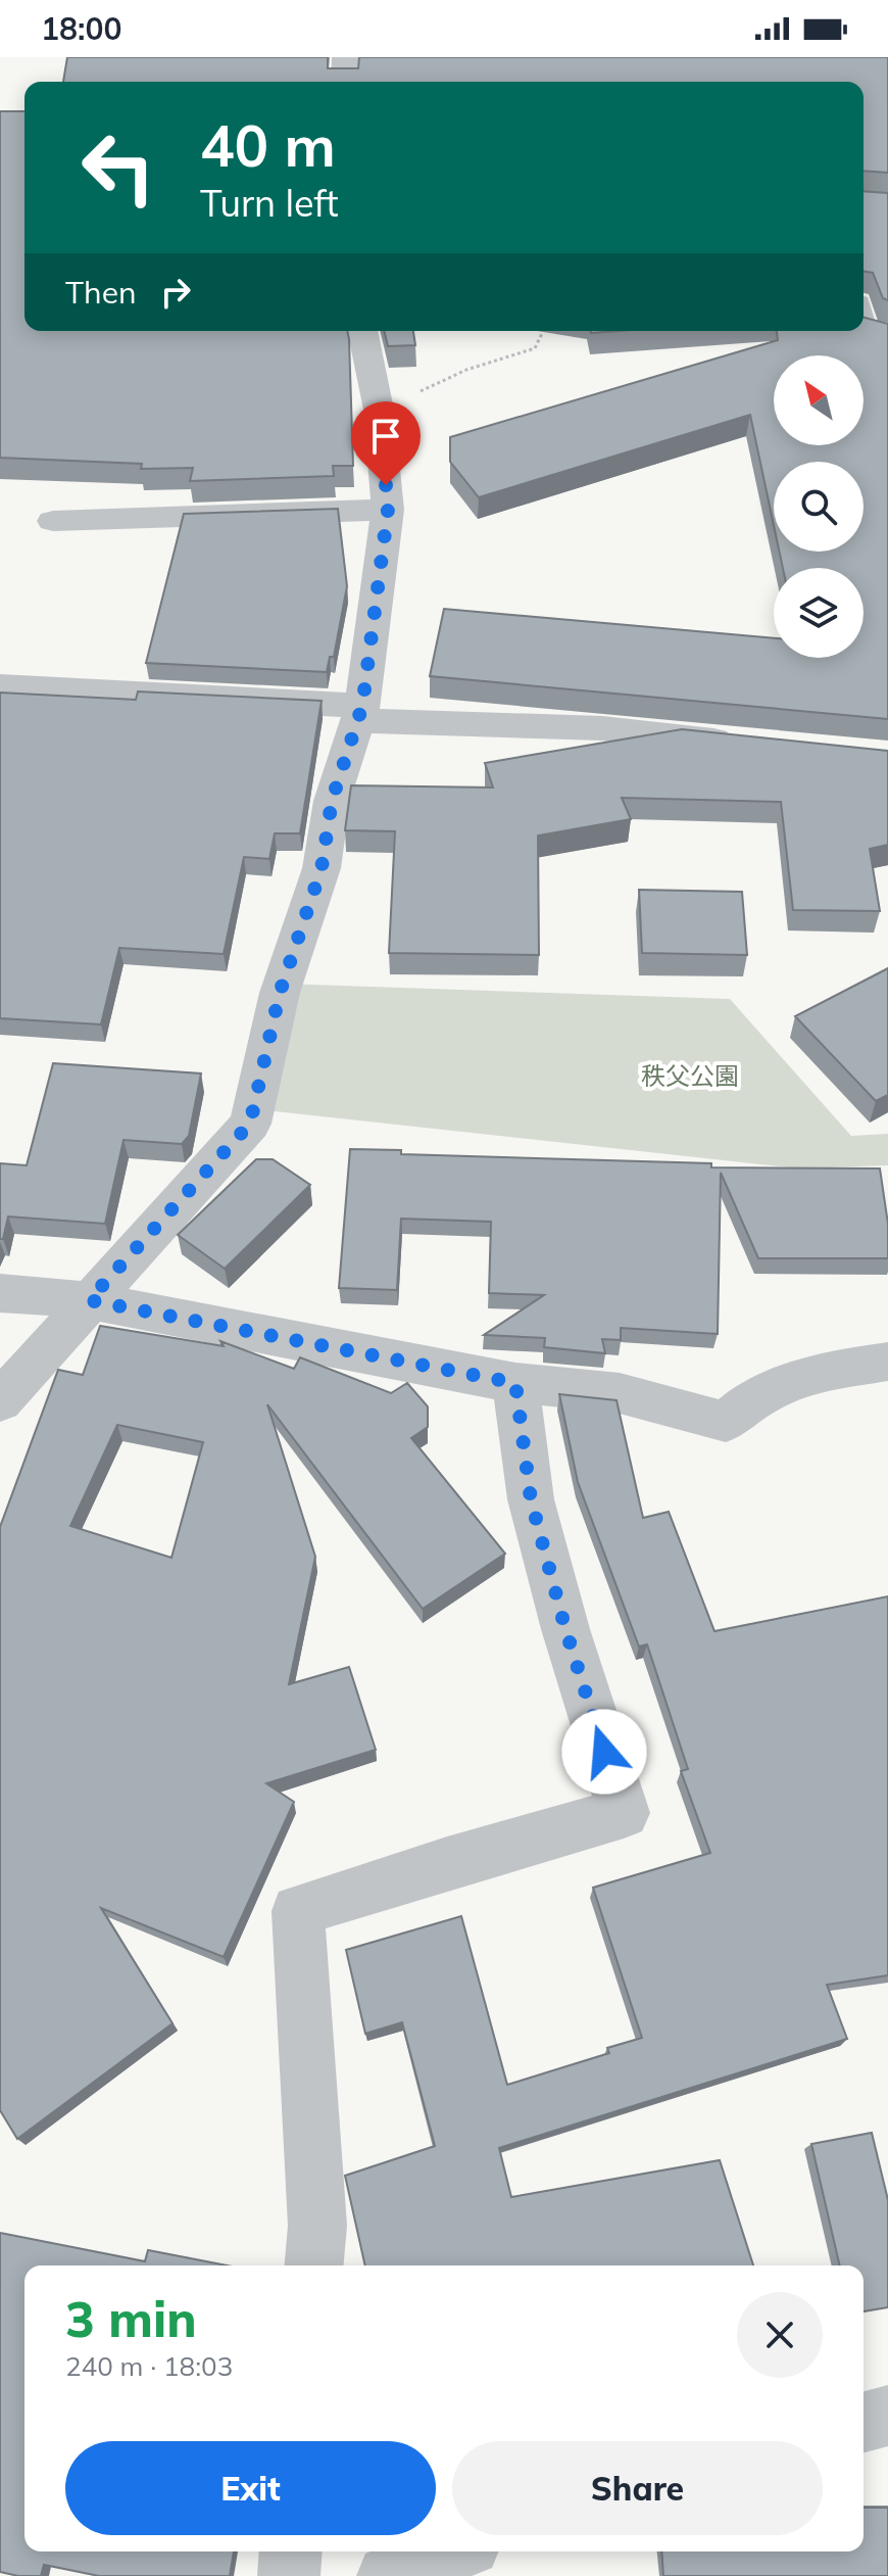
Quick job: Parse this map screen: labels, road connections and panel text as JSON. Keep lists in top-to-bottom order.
{
  "parks": ["秩父公園"],
  "north": "top left",
  "page": {
    "status": "18:00",
    "turn": ["40 m", "Turn left"],
    "then": "Then",
    "heading": ["3 min", "240 m · 18:03"],
    "buttons": ["Exit", "Share"]
  }
}
